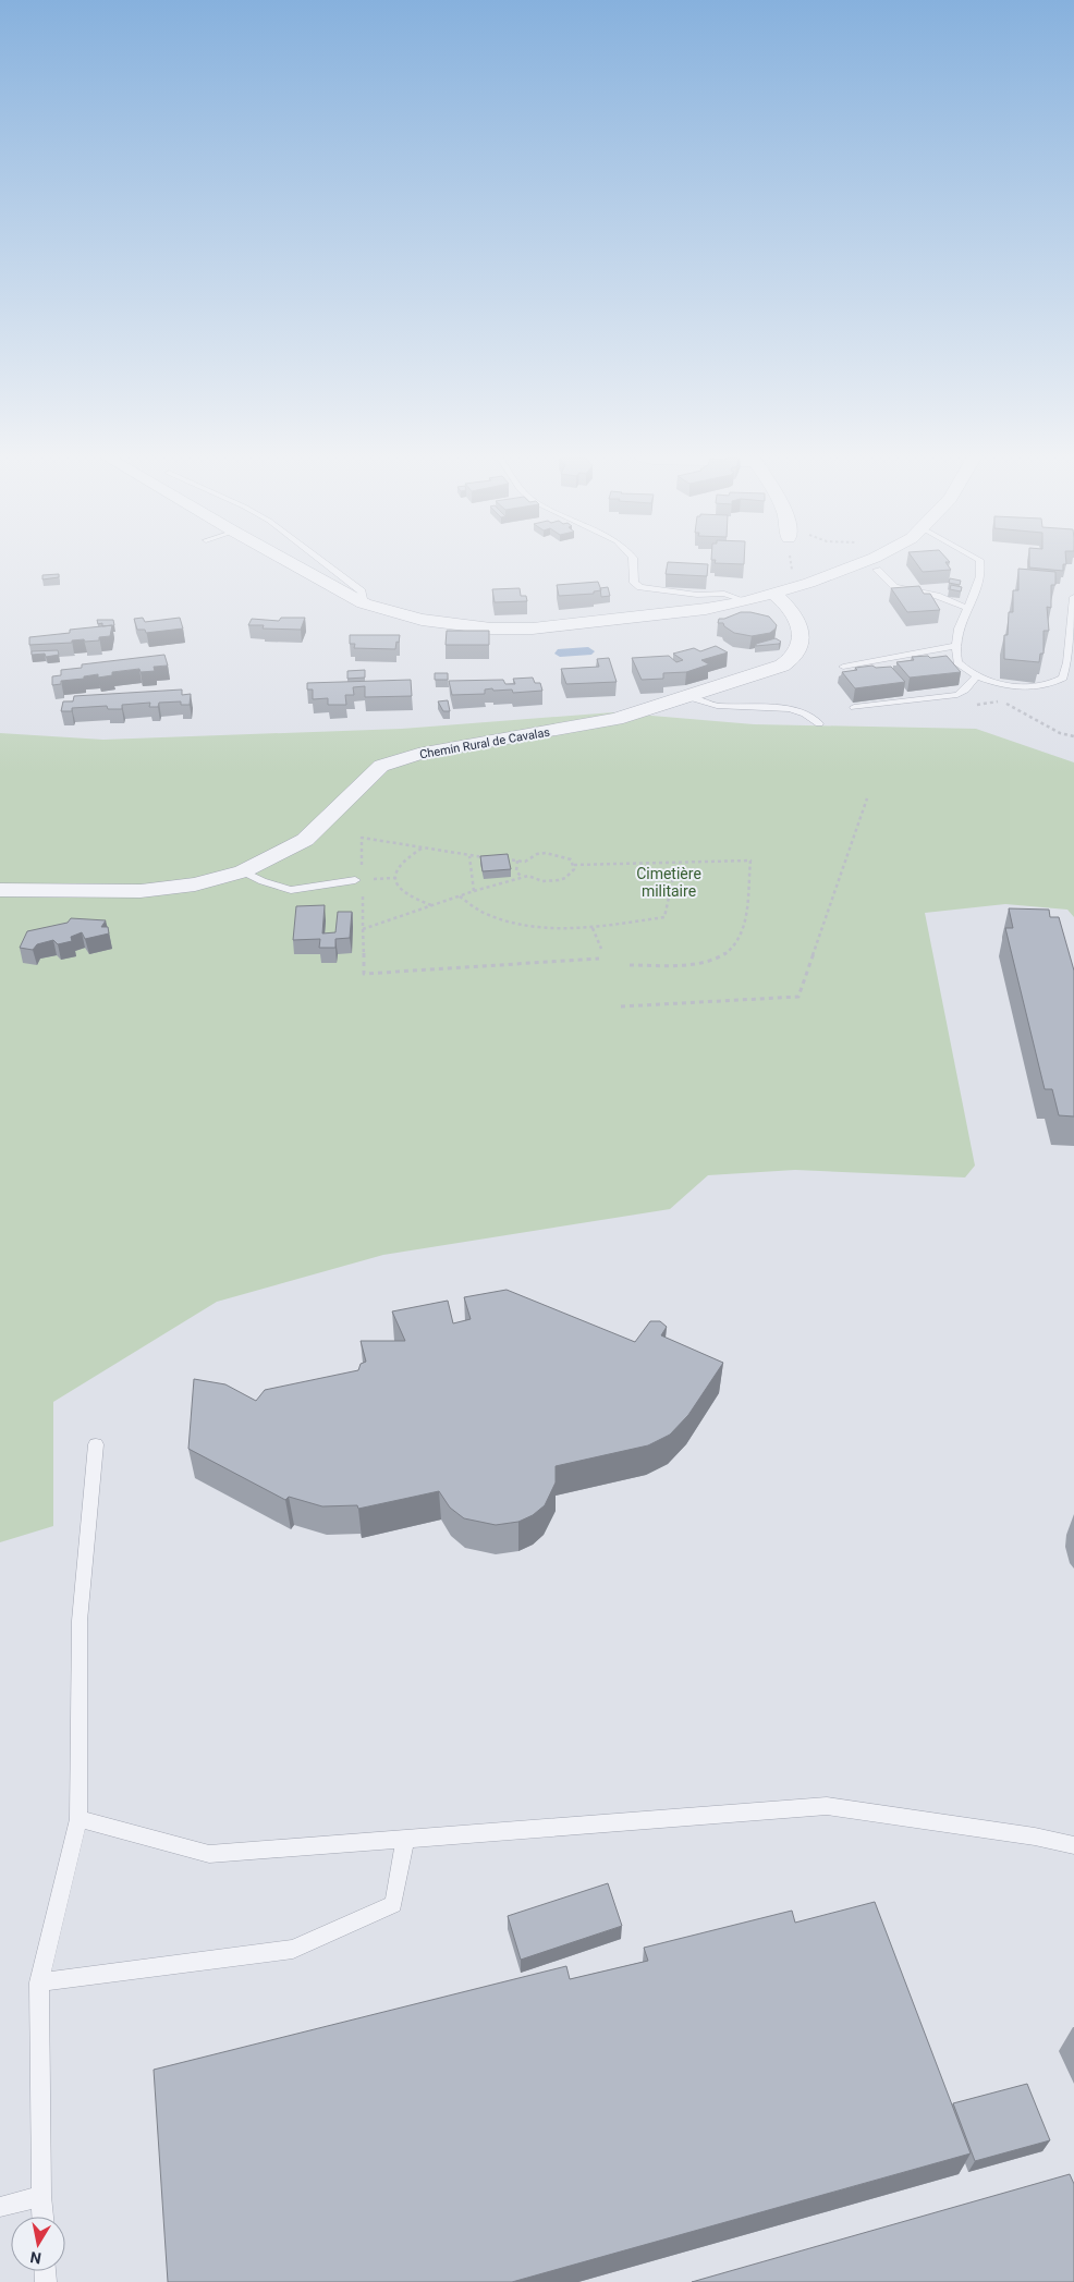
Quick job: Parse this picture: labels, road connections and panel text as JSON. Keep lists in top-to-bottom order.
{
  "streets": {
    "street": ["Chemin Rural de Cavalas"]
  },
  "parks": ["Cimetière militaire"],
  "north": "bottom"
}
